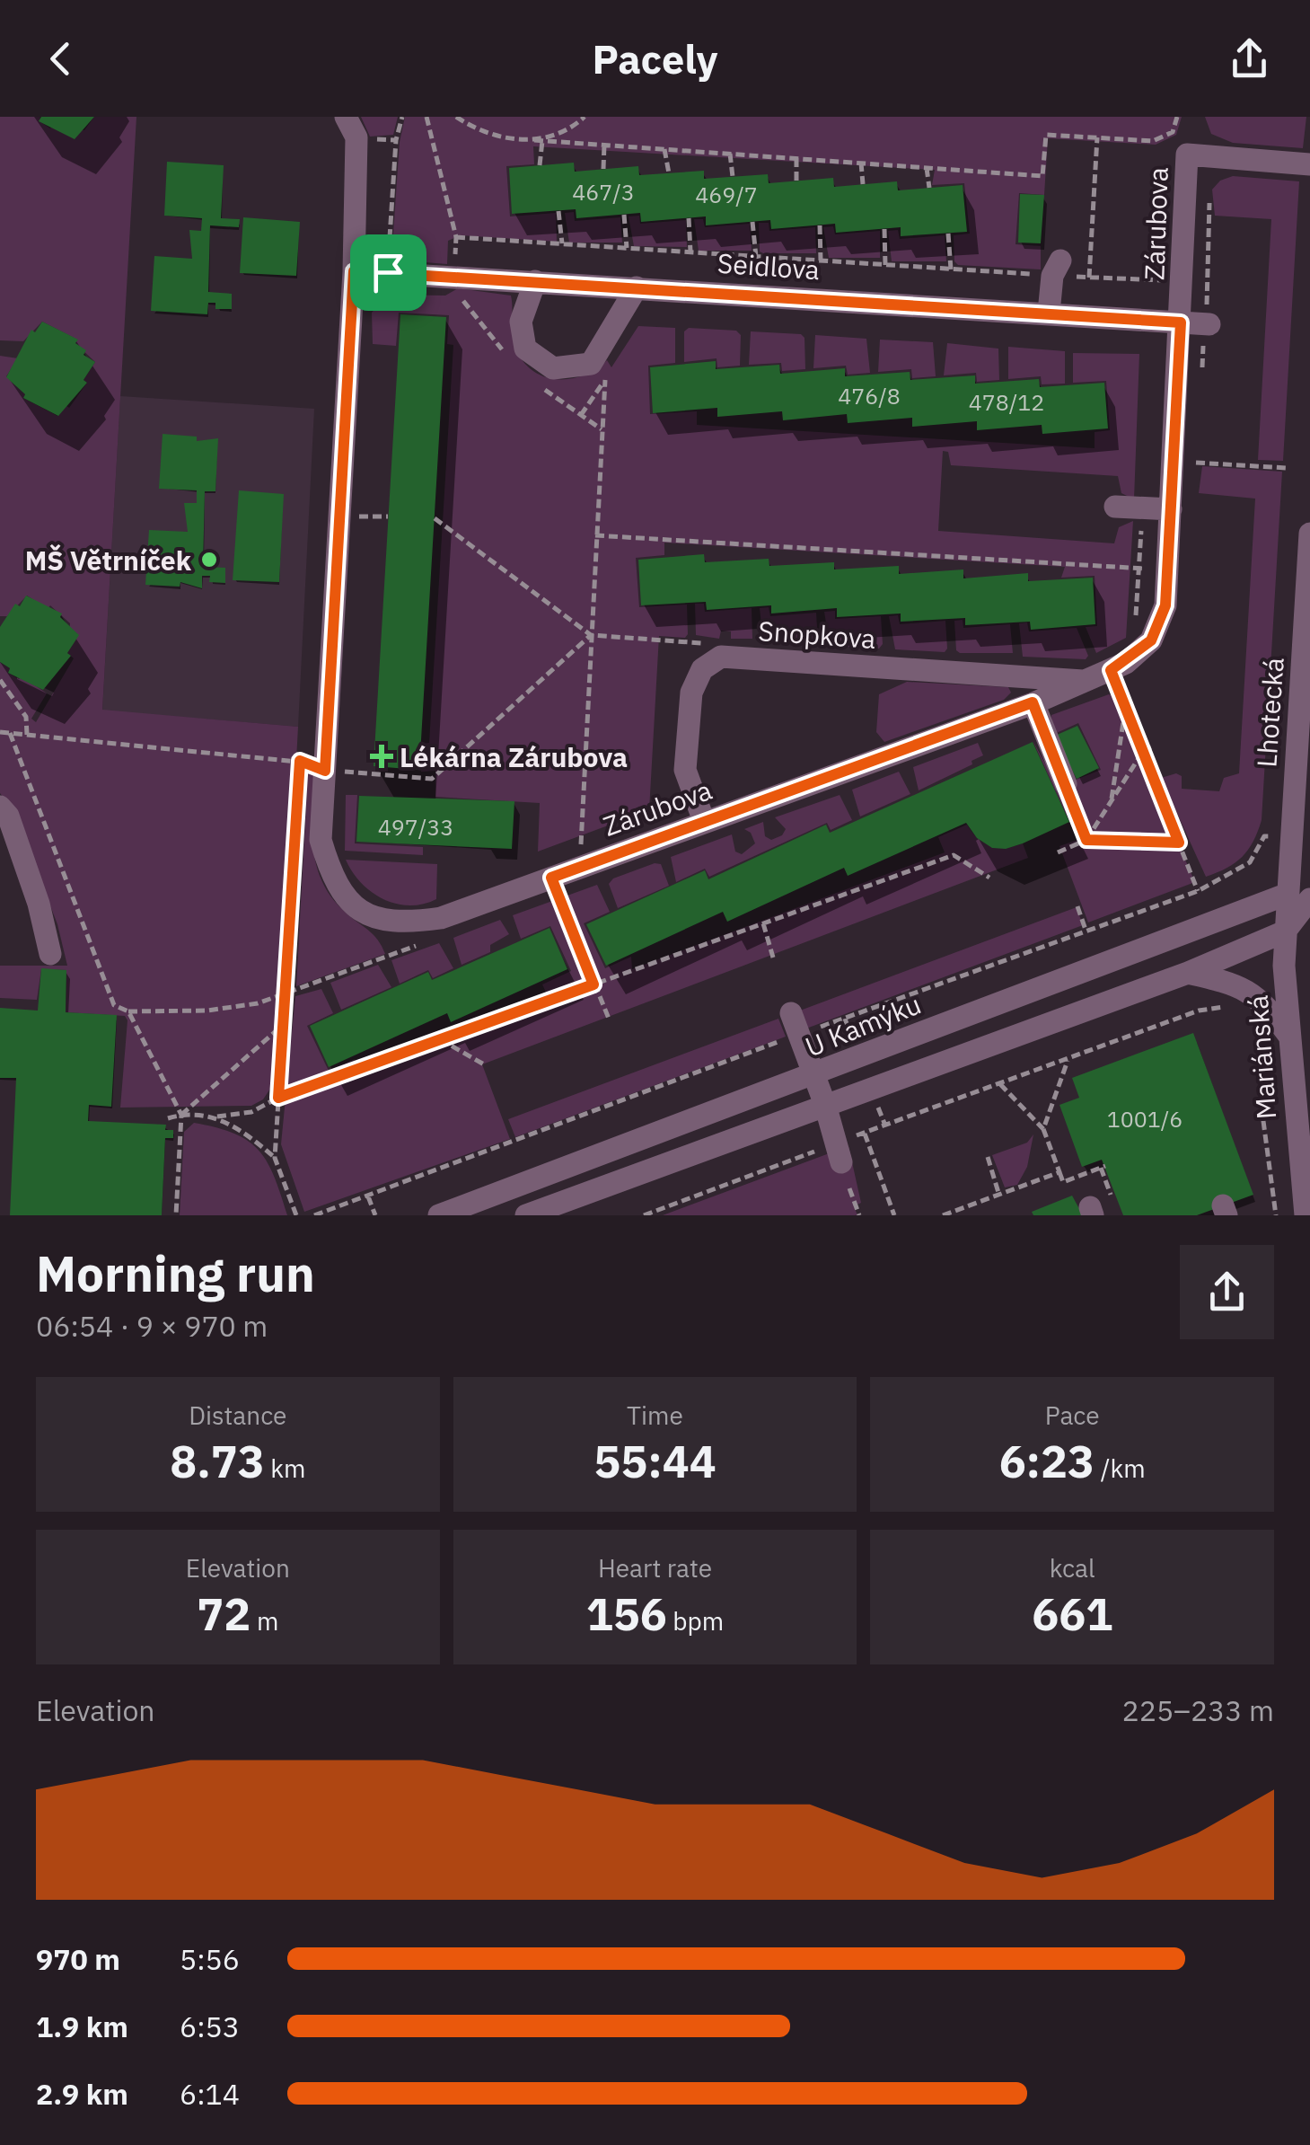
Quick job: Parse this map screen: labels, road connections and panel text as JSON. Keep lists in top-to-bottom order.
{
  "streets": {
    "street": [
      "Zárubova",
      "Seidlova",
      "Snopkova",
      "Lhotecká",
      "U Kamýku",
      "Mariánská"
    ]
  },
  "crossings": [
    ["Zárubova", "Seidlova"],
    ["Zárubova", "Snopkova"],
    ["Lhotecká", "U Kamýku"],
    ["Lhotecká", "Mariánská"],
    ["U Kamýku", "Mariánská"]
  ],
  "places": {
    "other": ["MŠ Větrníček"],
    "health": ["Lékárna Zárubova"]
  },
  "house_numbers": [
    "467/3",
    "469/7",
    "476/8",
    "478/12",
    "497/33",
    "1001/6"
  ],
  "page": {
    "header": "Pacely",
    "heading": ["Morning run", "06:54 · 9 × 970 m"],
    "stats": [
      ["Distance", "8.73 km"],
      ["Time", "55:44"],
      ["Pace", "6:23 /km"],
      ["Elevation", "72 m"],
      ["Heart rate", "156 bpm"],
      ["kcal", "661"]
    ],
    "chart": ["Elevation", "225–233 m"],
    "list": [
      {
        "name": "970 m",
        "note": "5:56"
      },
      {
        "name": "1.9 km",
        "note": "6:53"
      },
      {
        "name": "2.9 km",
        "note": "6:14"
      }
    ]
  }
}
